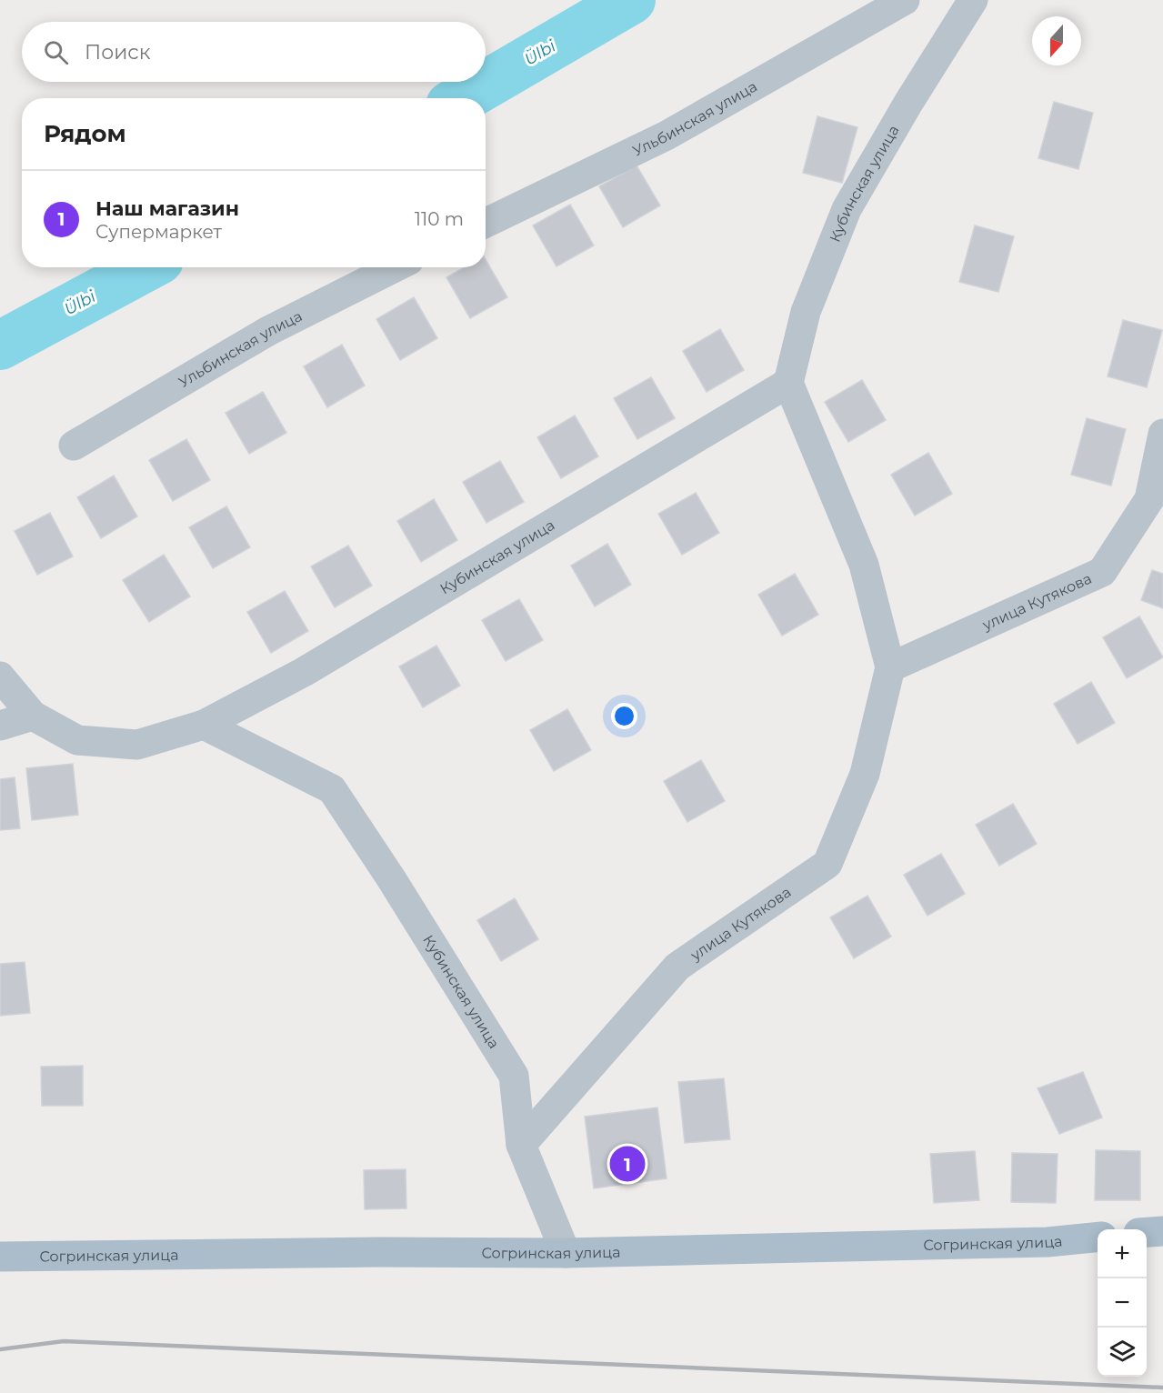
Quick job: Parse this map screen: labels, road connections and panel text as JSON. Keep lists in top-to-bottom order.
{
  "streets": {
    "main road": ["Согринская улица"],
    "street": ["Ульбинская улица", "Кубинская улица", "улица Кутякова"]
  },
  "crossings": [
    ["Кубинская улица", "улица Кутякова"],
    ["Кубинская улица", "Согринская улица"]
  ],
  "water": ["Ülbi"],
  "north": "bottom",
  "page": {
    "search": "Поиск",
    "heading": "Рядом",
    "list": [
      {
        "mark": "1",
        "name": "Наш магазин",
        "note": "Супермаркет",
        "value": "110 m"
      }
    ],
    "pins": "1",
    "map_buttons": ["+", "−"]
  }
}
